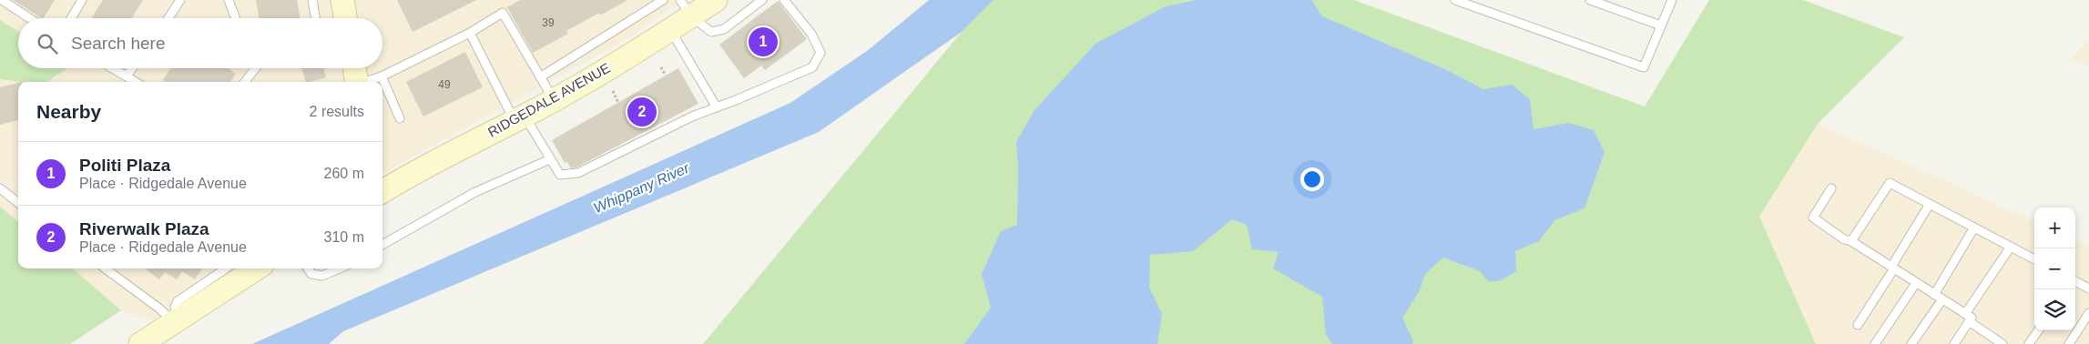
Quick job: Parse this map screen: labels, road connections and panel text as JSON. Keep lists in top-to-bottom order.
{
  "streets": {
    "main road": ["RIDGEDALE AVENUE"]
  },
  "water": ["Whippany River"],
  "house_numbers": ["39", "49"],
  "page": {
    "search": "Search here",
    "pins": ["1", "2"],
    "heading": ["Nearby", "2 results"],
    "list": [
      {
        "mark": "1",
        "name": "Politi Plaza",
        "note": "Place · Ridgedale Avenue",
        "value": "260 m"
      },
      {
        "mark": "2",
        "name": "Riverwalk Plaza",
        "note": "Place · Ridgedale Avenue",
        "value": "310 m"
      }
    ],
    "map_buttons": ["+", "−"]
  }
}
